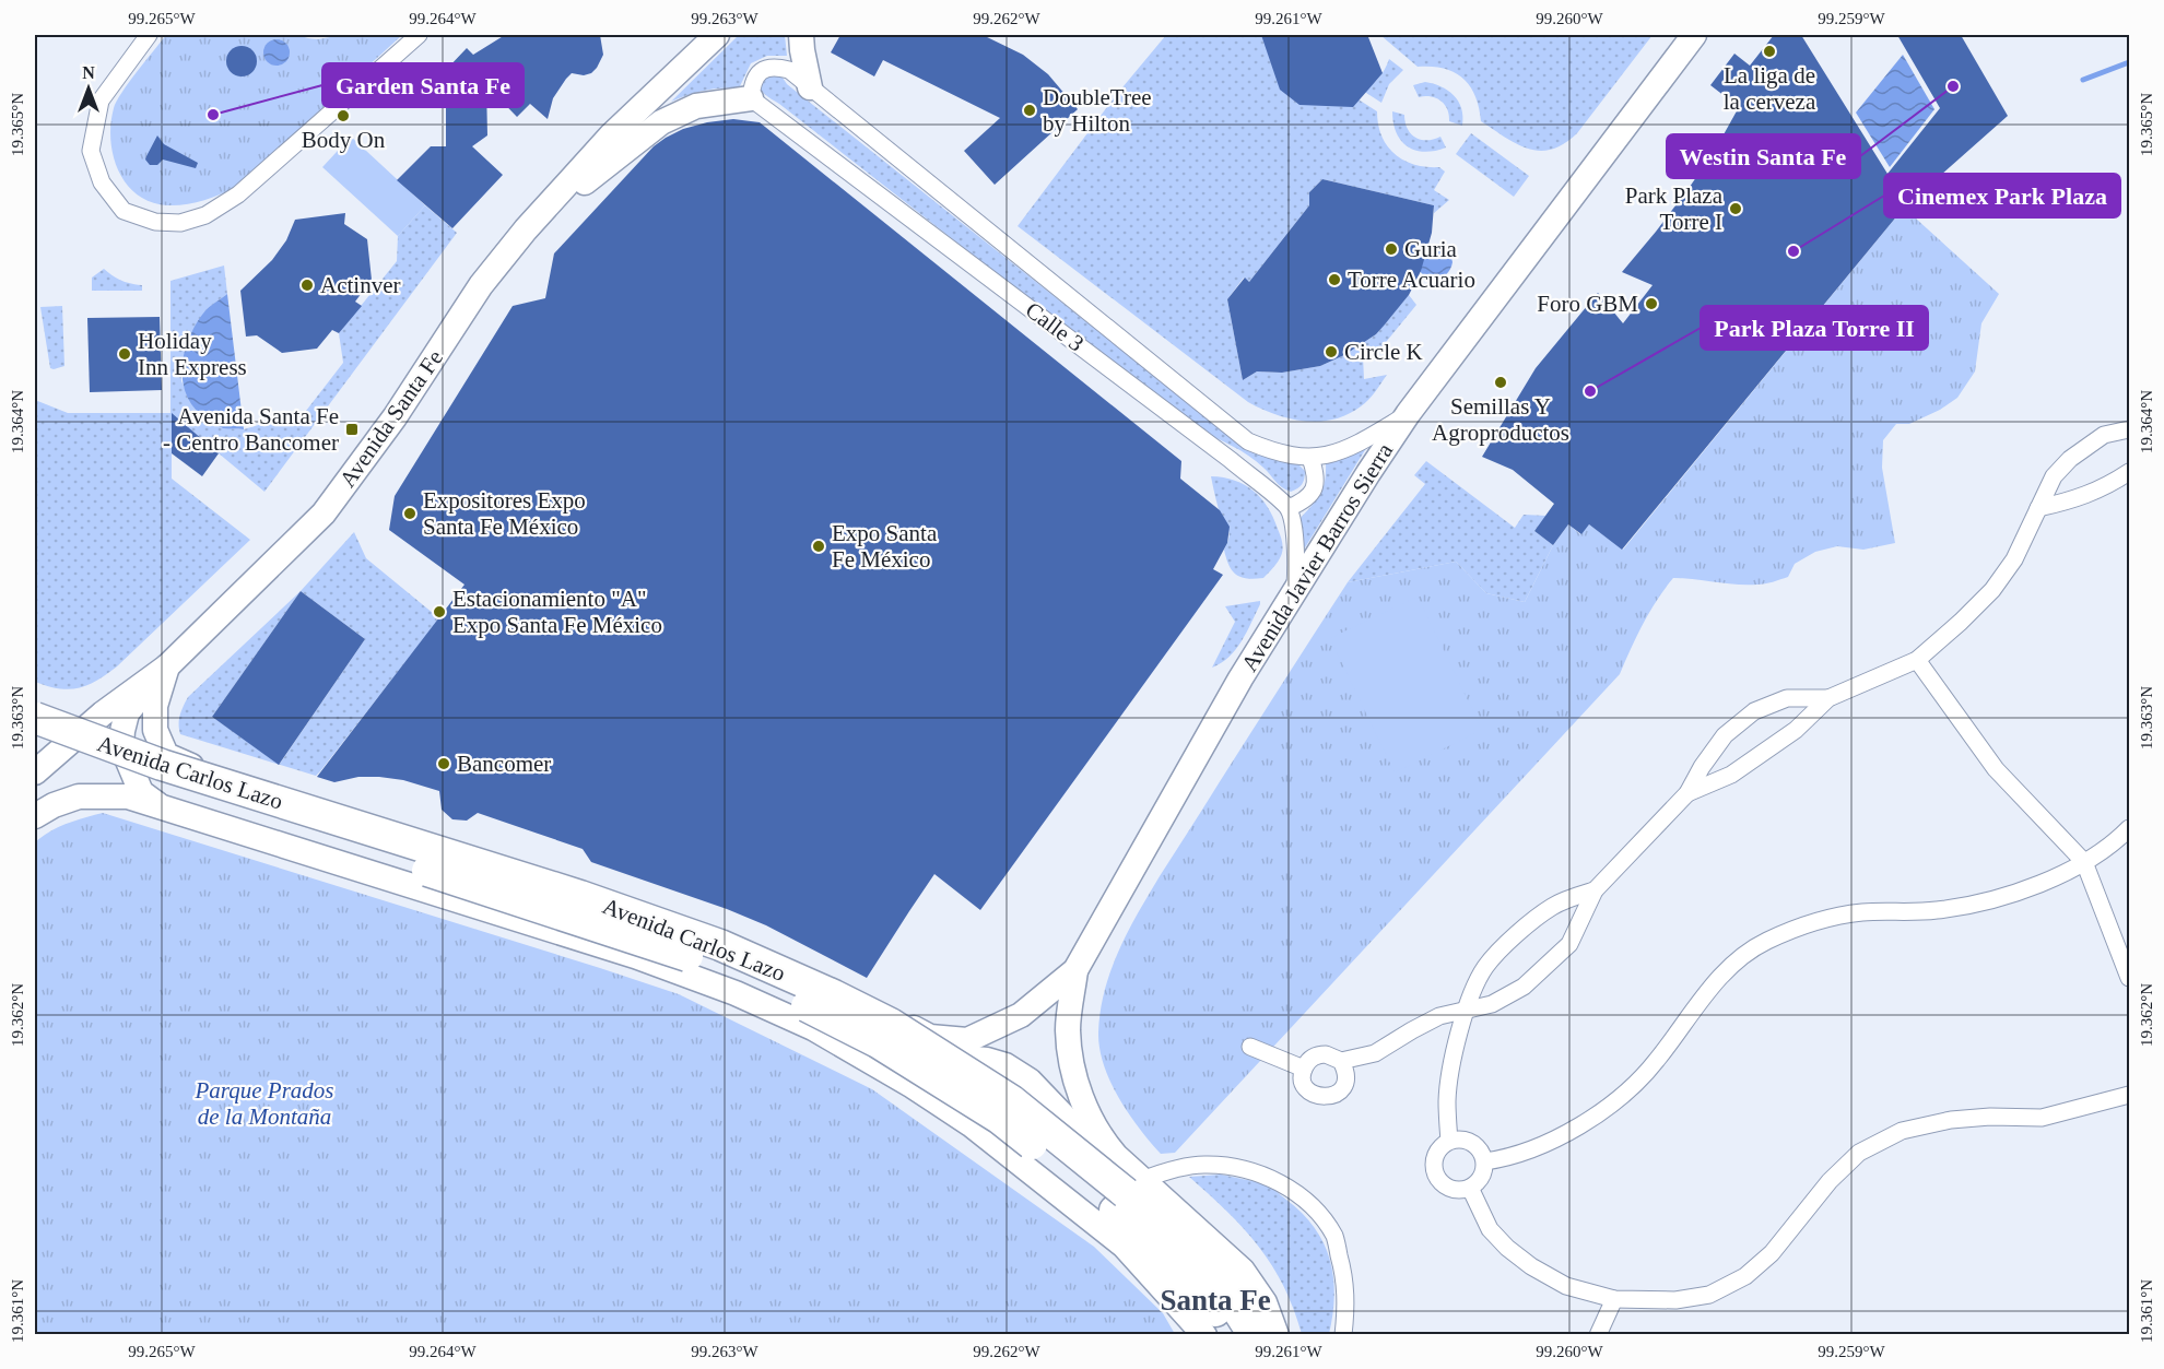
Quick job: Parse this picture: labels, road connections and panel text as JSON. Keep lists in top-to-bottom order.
{
  "streets": {
    "highway": ["Avenida Carlos Lazo"],
    "street": ["Calle 3", "Avenida Santa Fe", "Avenida Javier Barros Sierra"]
  },
  "crossings": [
    ["Calle 3", "Avenida Javier Barros Sierra"],
    ["Avenida Santa Fe", "Avenida Carlos Lazo"],
    ["Avenida Javier Barros Sierra", "Avenida Carlos Lazo"]
  ],
  "districts": ["Santa Fe"],
  "parks": ["Parque Prados de la Montaña"],
  "places": {
    "other": [
      "La liga de la cerveza",
      "Westin Santa Fe",
      "DoubleTree by Hilton",
      "Garden Santa Fe",
      "Body On",
      "Park Plaza Torre I",
      "Guria",
      "Cinemex Park Plaza",
      "Torre Acuario",
      "Actinver",
      "Foro GBM",
      "Circle K",
      "Holiday Inn Express",
      "Semillas Y Agroproductos",
      "Park Plaza Torre II",
      "Expositores Expo Santa Fe México",
      "Expo Santa Fe México",
      "Estacionamiento \"A\" Expo Santa Fe México",
      "Bancomer"
    ],
    "transit": ["Avenida Santa Fe - Centro Bancomer"]
  },
  "north": "top",
  "coordinates": [
    "99.265°W",
    "99.264°W",
    "99.263°W",
    "99.262°W",
    "99.261°W",
    "99.260°W",
    "99.259°W",
    "19.365°N",
    "19.364°N",
    "19.363°N",
    "19.362°N",
    "19.361°N"
  ]
}
